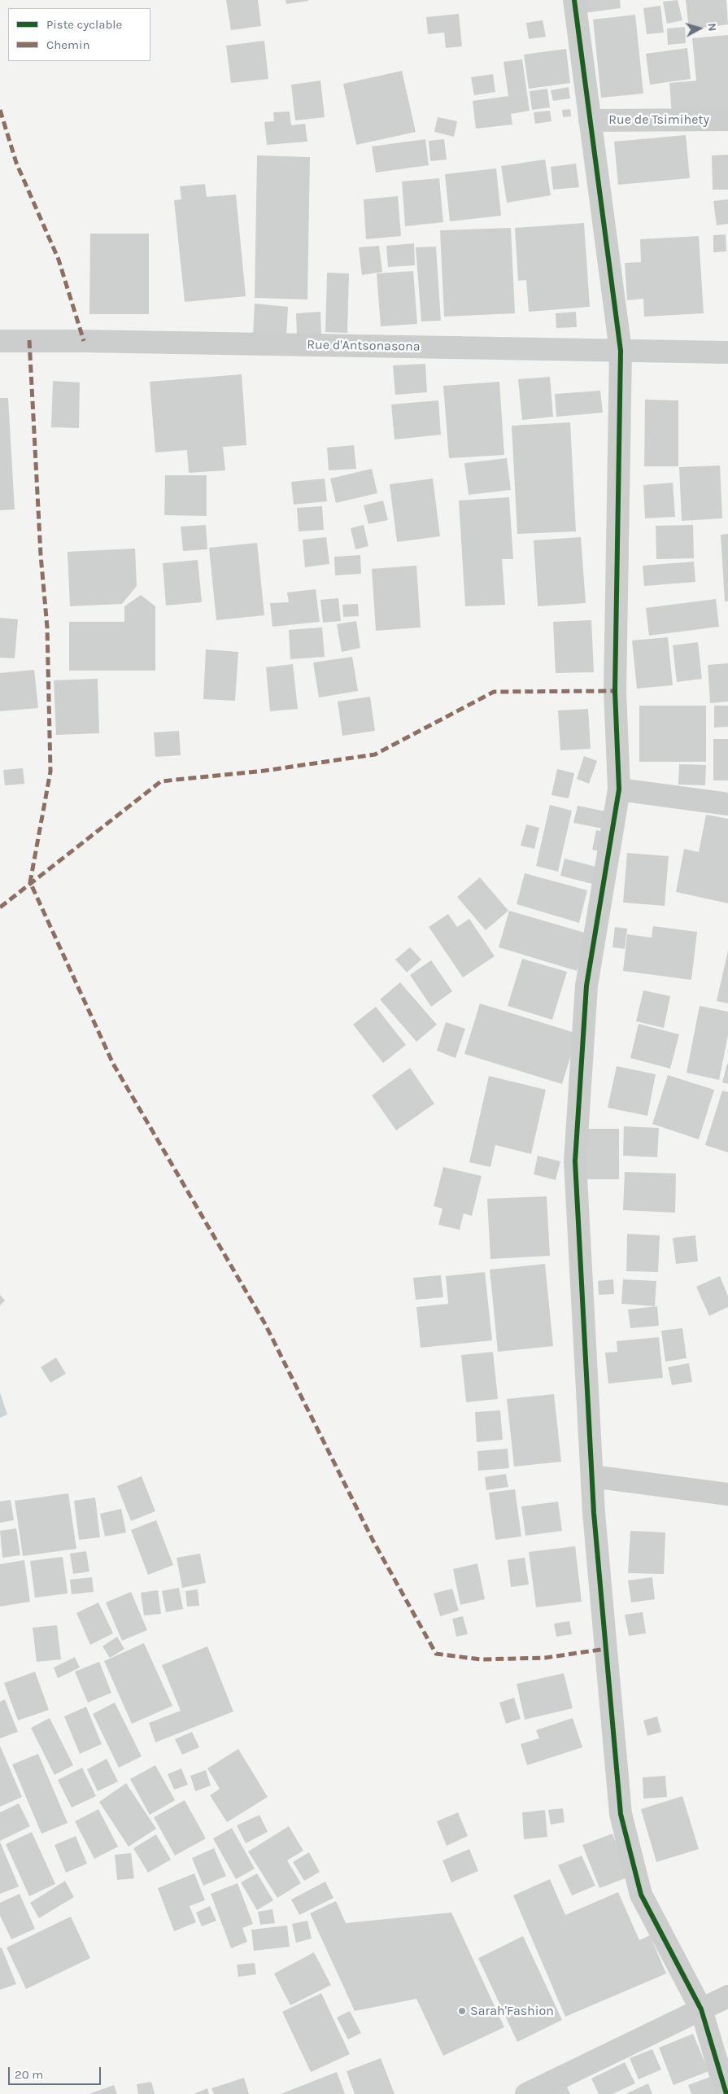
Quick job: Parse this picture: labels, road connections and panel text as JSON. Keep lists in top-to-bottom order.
{
  "streets": {
    "street": ["Rue de Tsimihety", "Rue d'Antsonasona"]
  },
  "places": ["Sarah'Fashion"],
  "legend": ["Piste cyclable", "Chemin"],
  "scale_bar": "20 m",
  "north": "right"
}
